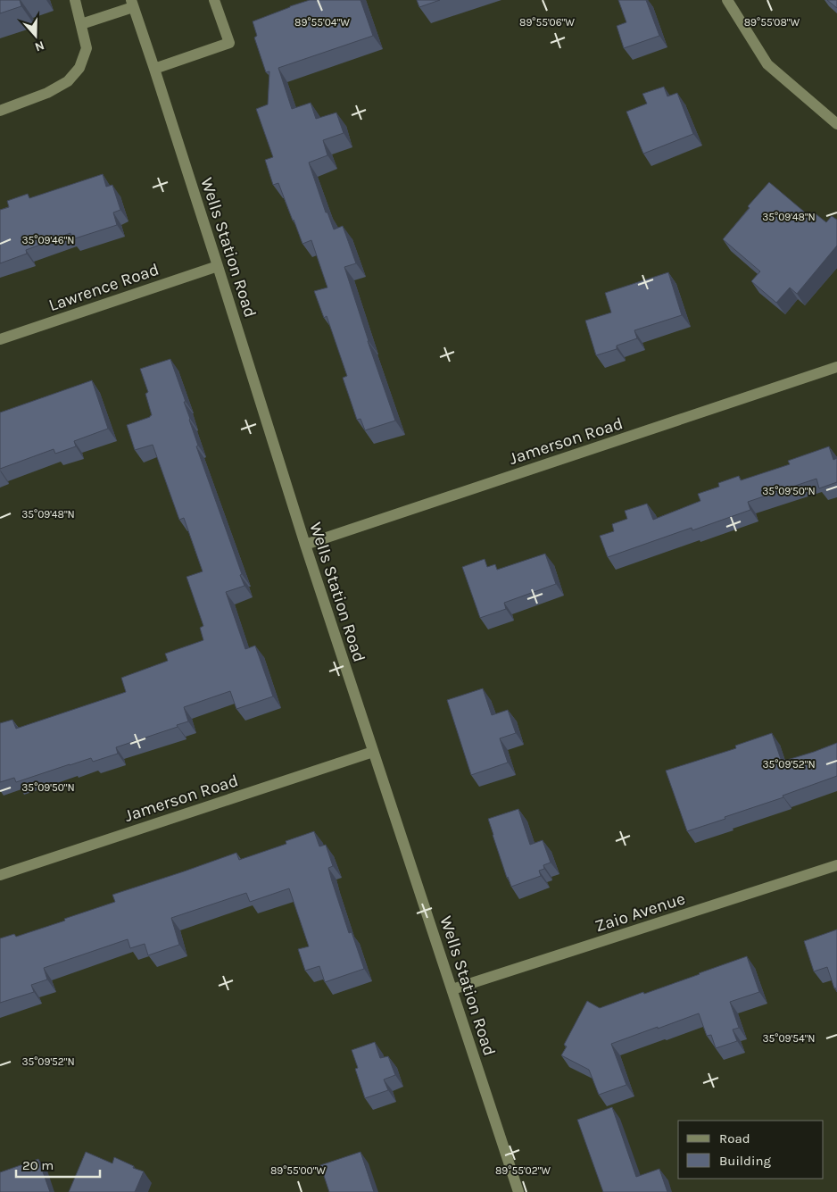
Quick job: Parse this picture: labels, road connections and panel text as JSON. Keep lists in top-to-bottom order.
{
  "streets": {
    "street": [
      "Wells Station Road",
      "Lawrence Road",
      "Jamerson Road",
      "Zaio Avenue"
    ]
  },
  "crossings": [
    ["Wells Station Road", "Lawrence Road"],
    ["Wells Station Road", "Jamerson Road"],
    ["Wells Station Road", "Zaio Avenue"]
  ],
  "legend": ["Road", "Building"],
  "scale_bar": "20 m",
  "north": "bottom",
  "coordinates": [
    "89°55'04\"W",
    "89°55'06\"W",
    "89°55'08\"W",
    "35°09'48\"N",
    "35°09'46\"N",
    "35°09'50\"N",
    "35°09'52\"N",
    "35°09'54\"N",
    "89°55'00\"W",
    "89°55'02\"W"
  ]
}
